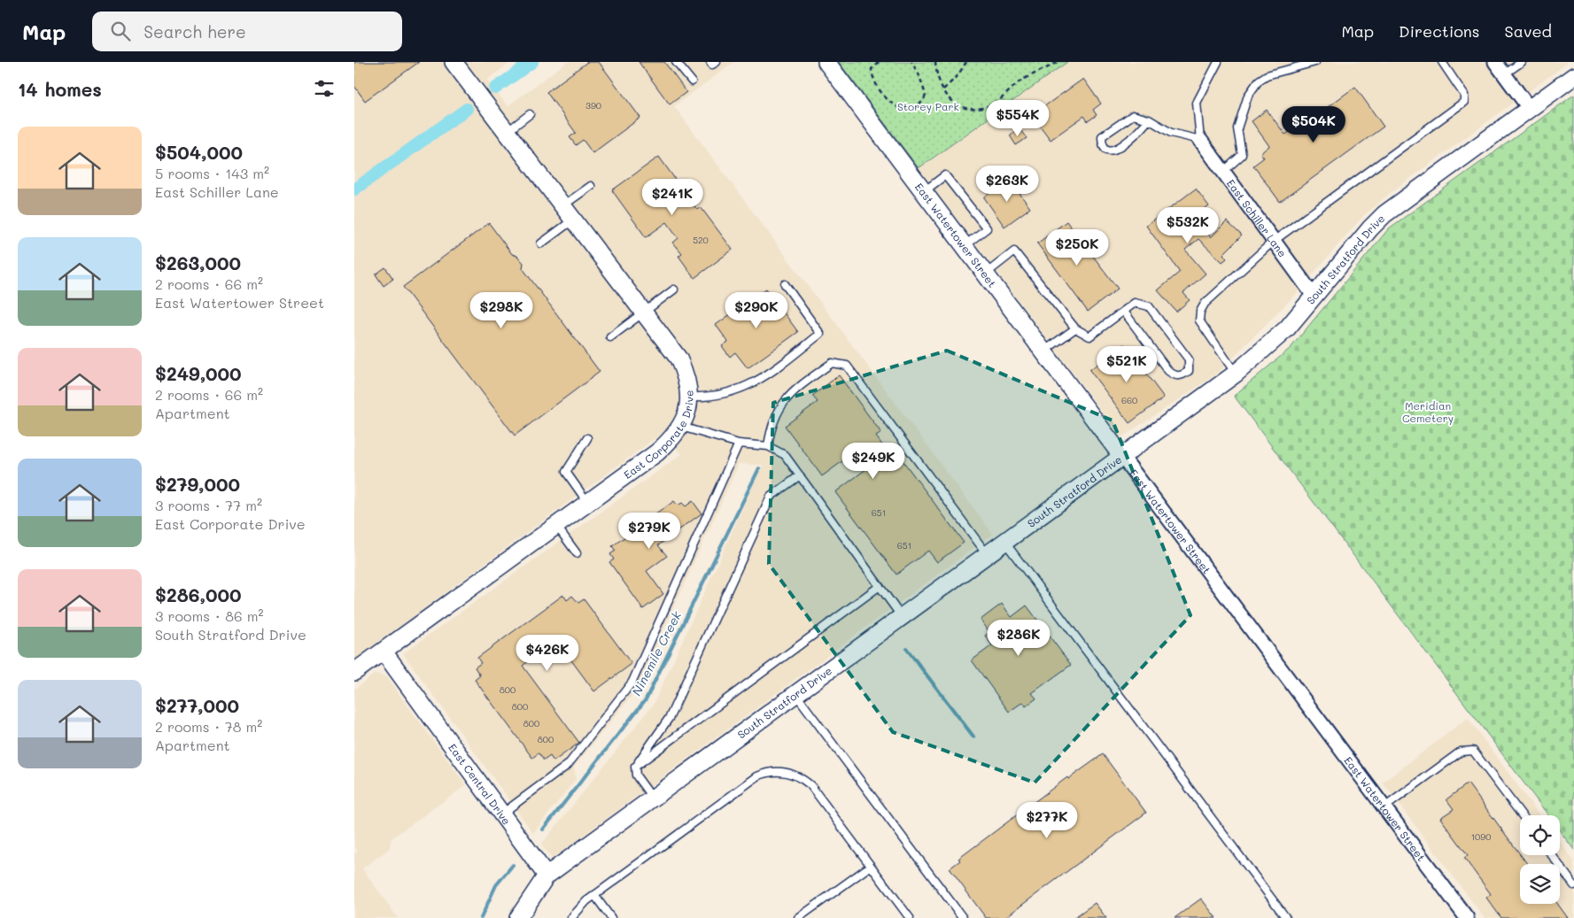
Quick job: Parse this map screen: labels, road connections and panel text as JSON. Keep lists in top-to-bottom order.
{
  "streets": {
    "street": [
      "East Schiller Lane",
      "East Watertower Street",
      "South Stratford Drive",
      "East Corporate Drive",
      "East Central Drive"
    ]
  },
  "crossings": [
    ["East Schiller Lane", "South Stratford Drive"],
    ["East Watertower Street", "South Stratford Drive"],
    ["South Stratford Drive", "East Central Drive"],
    ["East Corporate Drive", "East Central Drive"]
  ],
  "water": ["Ninemile Creek"],
  "parks": ["Storey Park", "Meridian Cemetery"],
  "house_numbers": [
    "390",
    "520",
    "660",
    "651",
    "651",
    "800",
    "800",
    "800",
    "800",
    "1090"
  ],
  "page": {
    "header": "Map",
    "search": "Search here",
    "nav": ["Map", "Directions", "Saved"],
    "heading": "14 homes",
    "price": [
      "$554K",
      "$504K",
      "$263K",
      "$241K",
      "$532K",
      "$250K",
      "$298K",
      "$290K",
      "$521K",
      "$249K",
      "$279K",
      "$286K",
      "$426K",
      "$277K"
    ],
    "list": [
      {
        "name": "$504,000",
        "note": "5 rooms · 143 m² · East Schiller Lane"
      },
      {
        "name": "$263,000",
        "note": "2 rooms · 66 m² · East Watertower Street"
      },
      {
        "name": "$249,000",
        "note": "2 rooms · 66 m² · Apartment"
      },
      {
        "name": "$279,000",
        "note": "3 rooms · 77 m² · East Corporate Drive"
      },
      {
        "name": "$286,000",
        "note": "3 rooms · 86 m² · South Stratford Drive"
      },
      {
        "name": "$277,000",
        "note": "2 rooms · 78 m² · Apartment"
      }
    ]
  }
}
